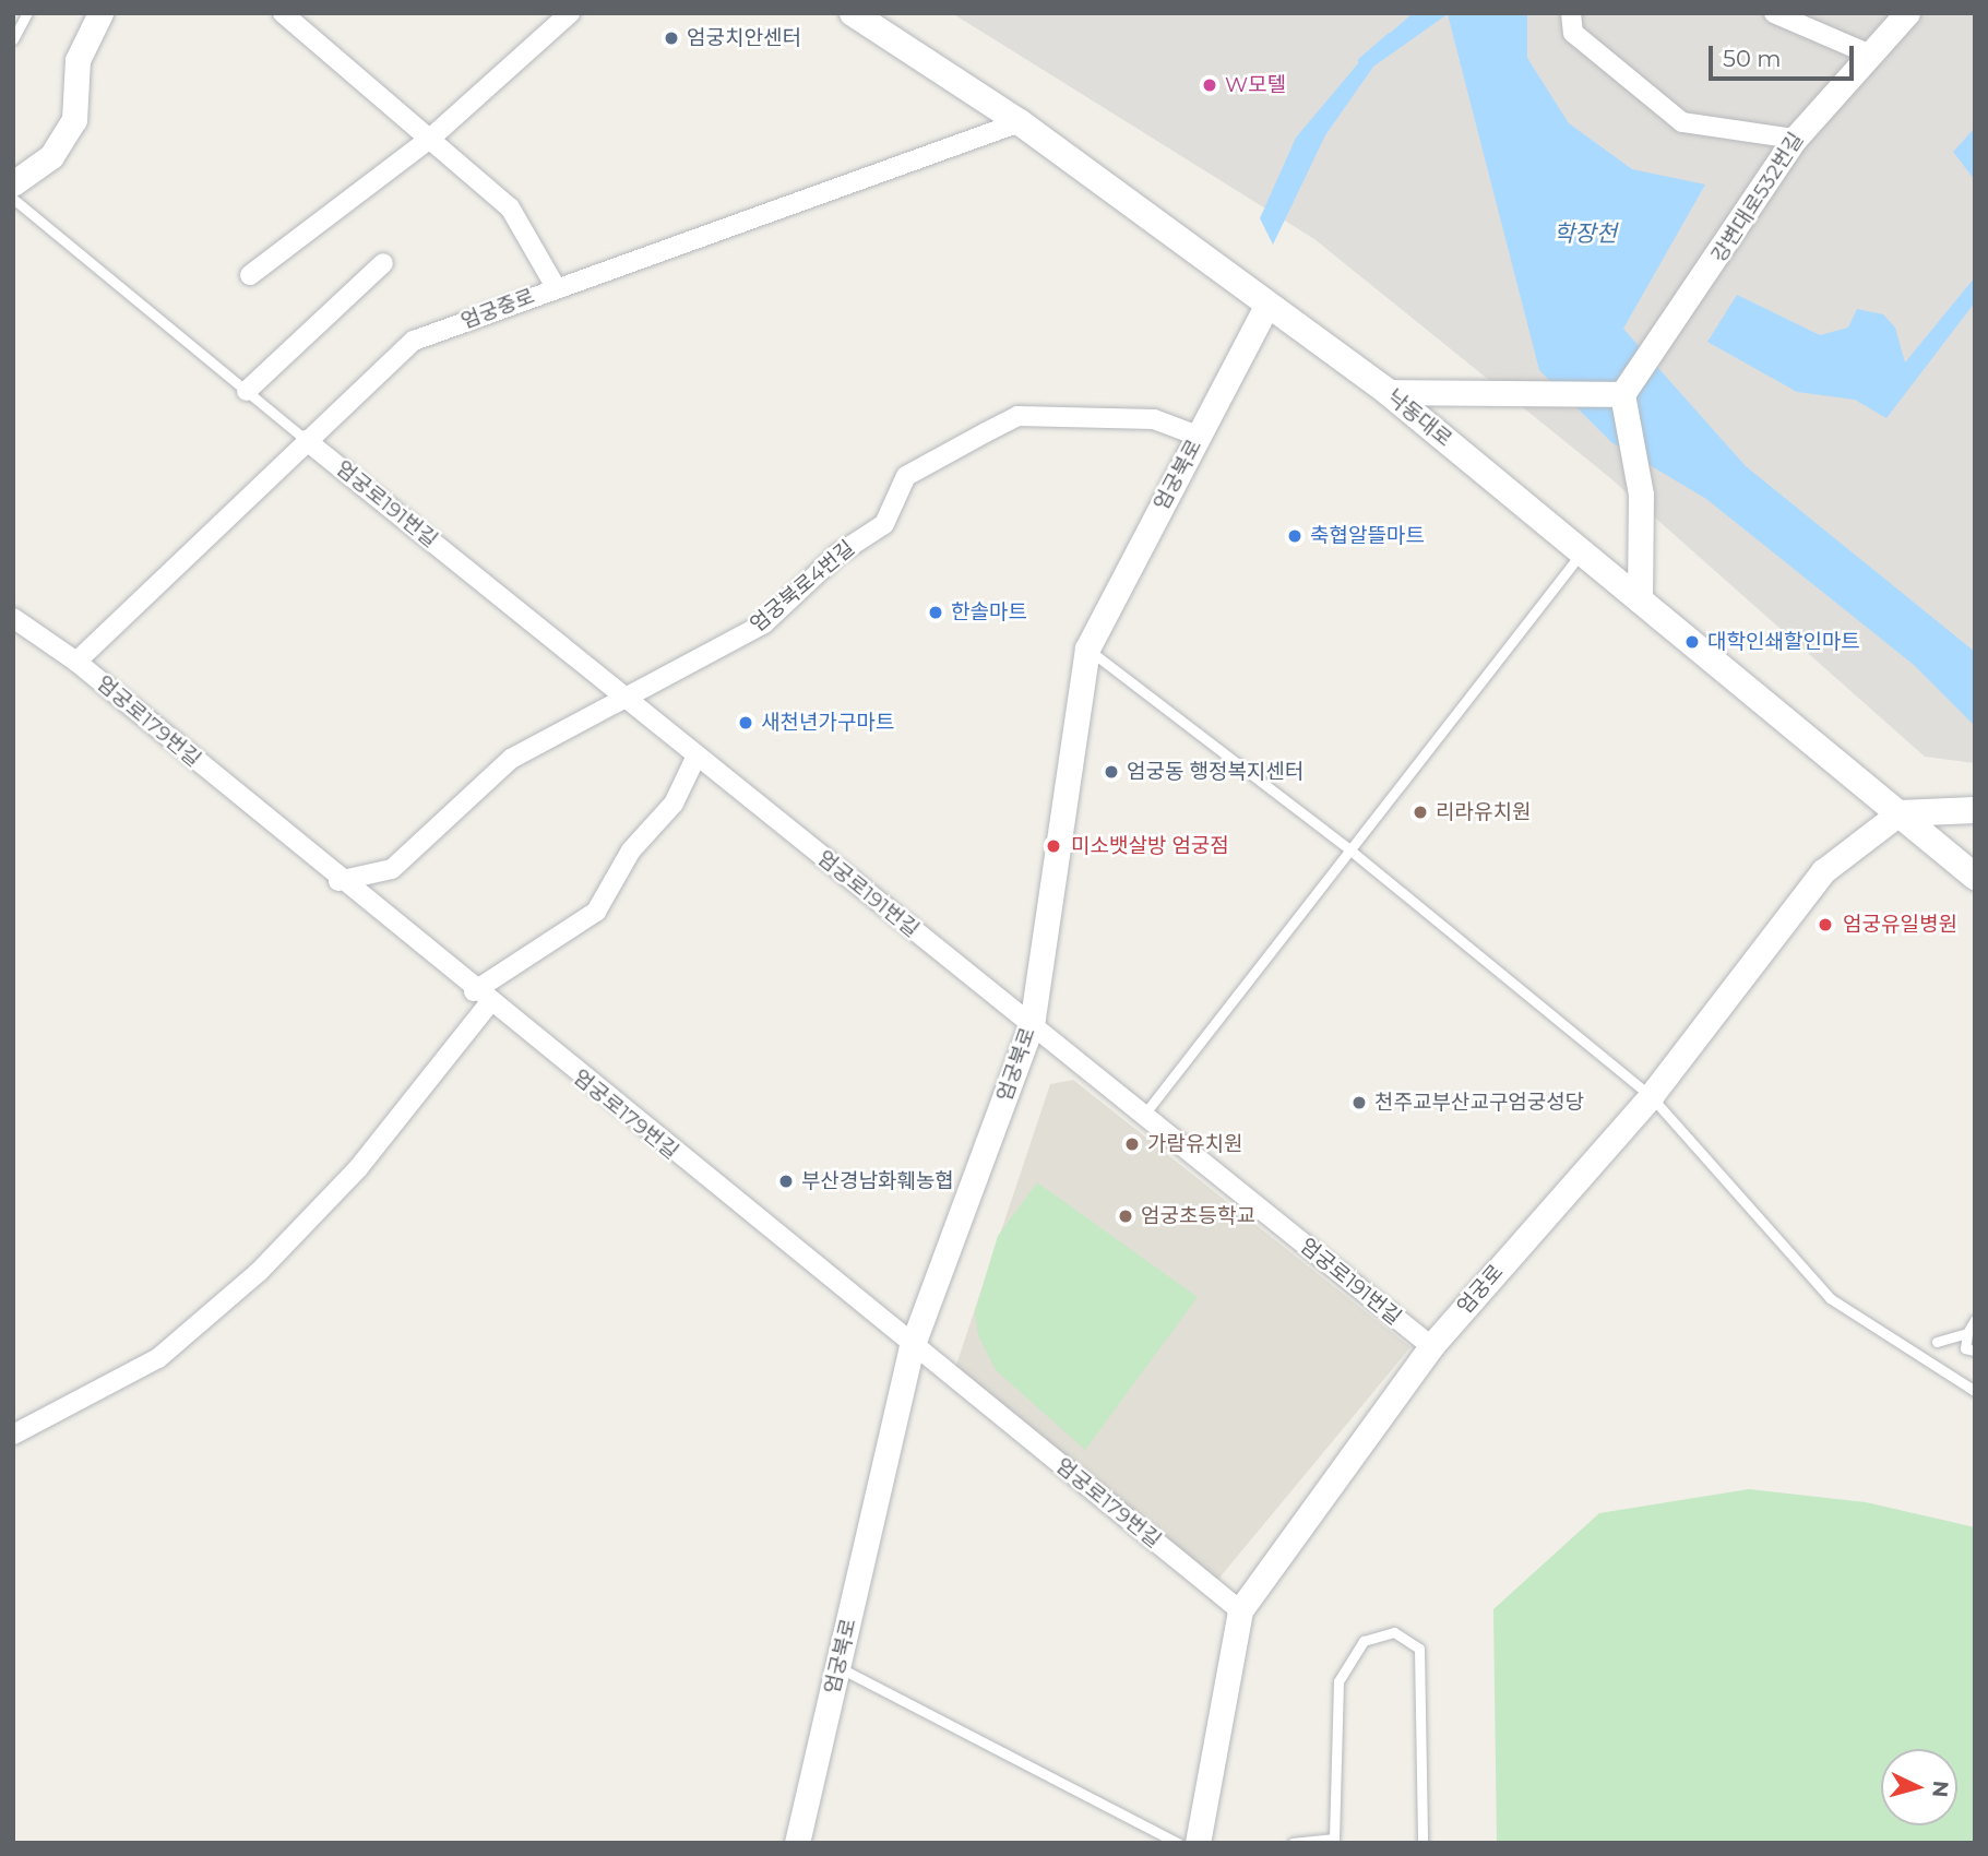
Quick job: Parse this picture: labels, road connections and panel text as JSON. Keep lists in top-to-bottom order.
{
  "streets": {
    "main road": ["낙동대로"],
    "street": [
      "강변대로532번길",
      "엄궁중로",
      "엄궁북로",
      "엄궁로191번길",
      "엄궁북로4번길",
      "엄궁로179번길",
      "엄궁로"
    ]
  },
  "crossings": [
    ["엄궁중로", "낙동대로"],
    ["엄궁중로", "엄궁로191번길"],
    ["엄궁중로", "엄궁로179번길"],
    ["낙동대로", "엄궁북로"],
    ["낙동대로", "엄궁로"],
    ["엄궁북로", "엄궁로191번길"],
    ["엄궁북로", "엄궁북로4번길"],
    ["엄궁북로", "엄궁로179번길"],
    ["엄궁로191번길", "엄궁북로4번길"],
    ["엄궁로191번길", "엄궁로"],
    ["엄궁북로4번길", "엄궁로179번길"],
    ["엄궁로179번길", "엄궁로"]
  ],
  "water": ["학장천"],
  "places": [
    "엄궁치안센터",
    "W모텔",
    "축협알뜰마트",
    "한솔마트",
    "대학인쇄할인마트",
    "새천년가구마트",
    "엄궁동 행정복지센터",
    "리라유치원",
    "미소뱃살방 엄궁점",
    "엄궁유일병원",
    "천주교부산교구엄궁성당",
    "가람유치원",
    "부산경남화훼농협",
    "엄궁초등학교"
  ],
  "scale_bar": "50 m",
  "north": "right"
}
